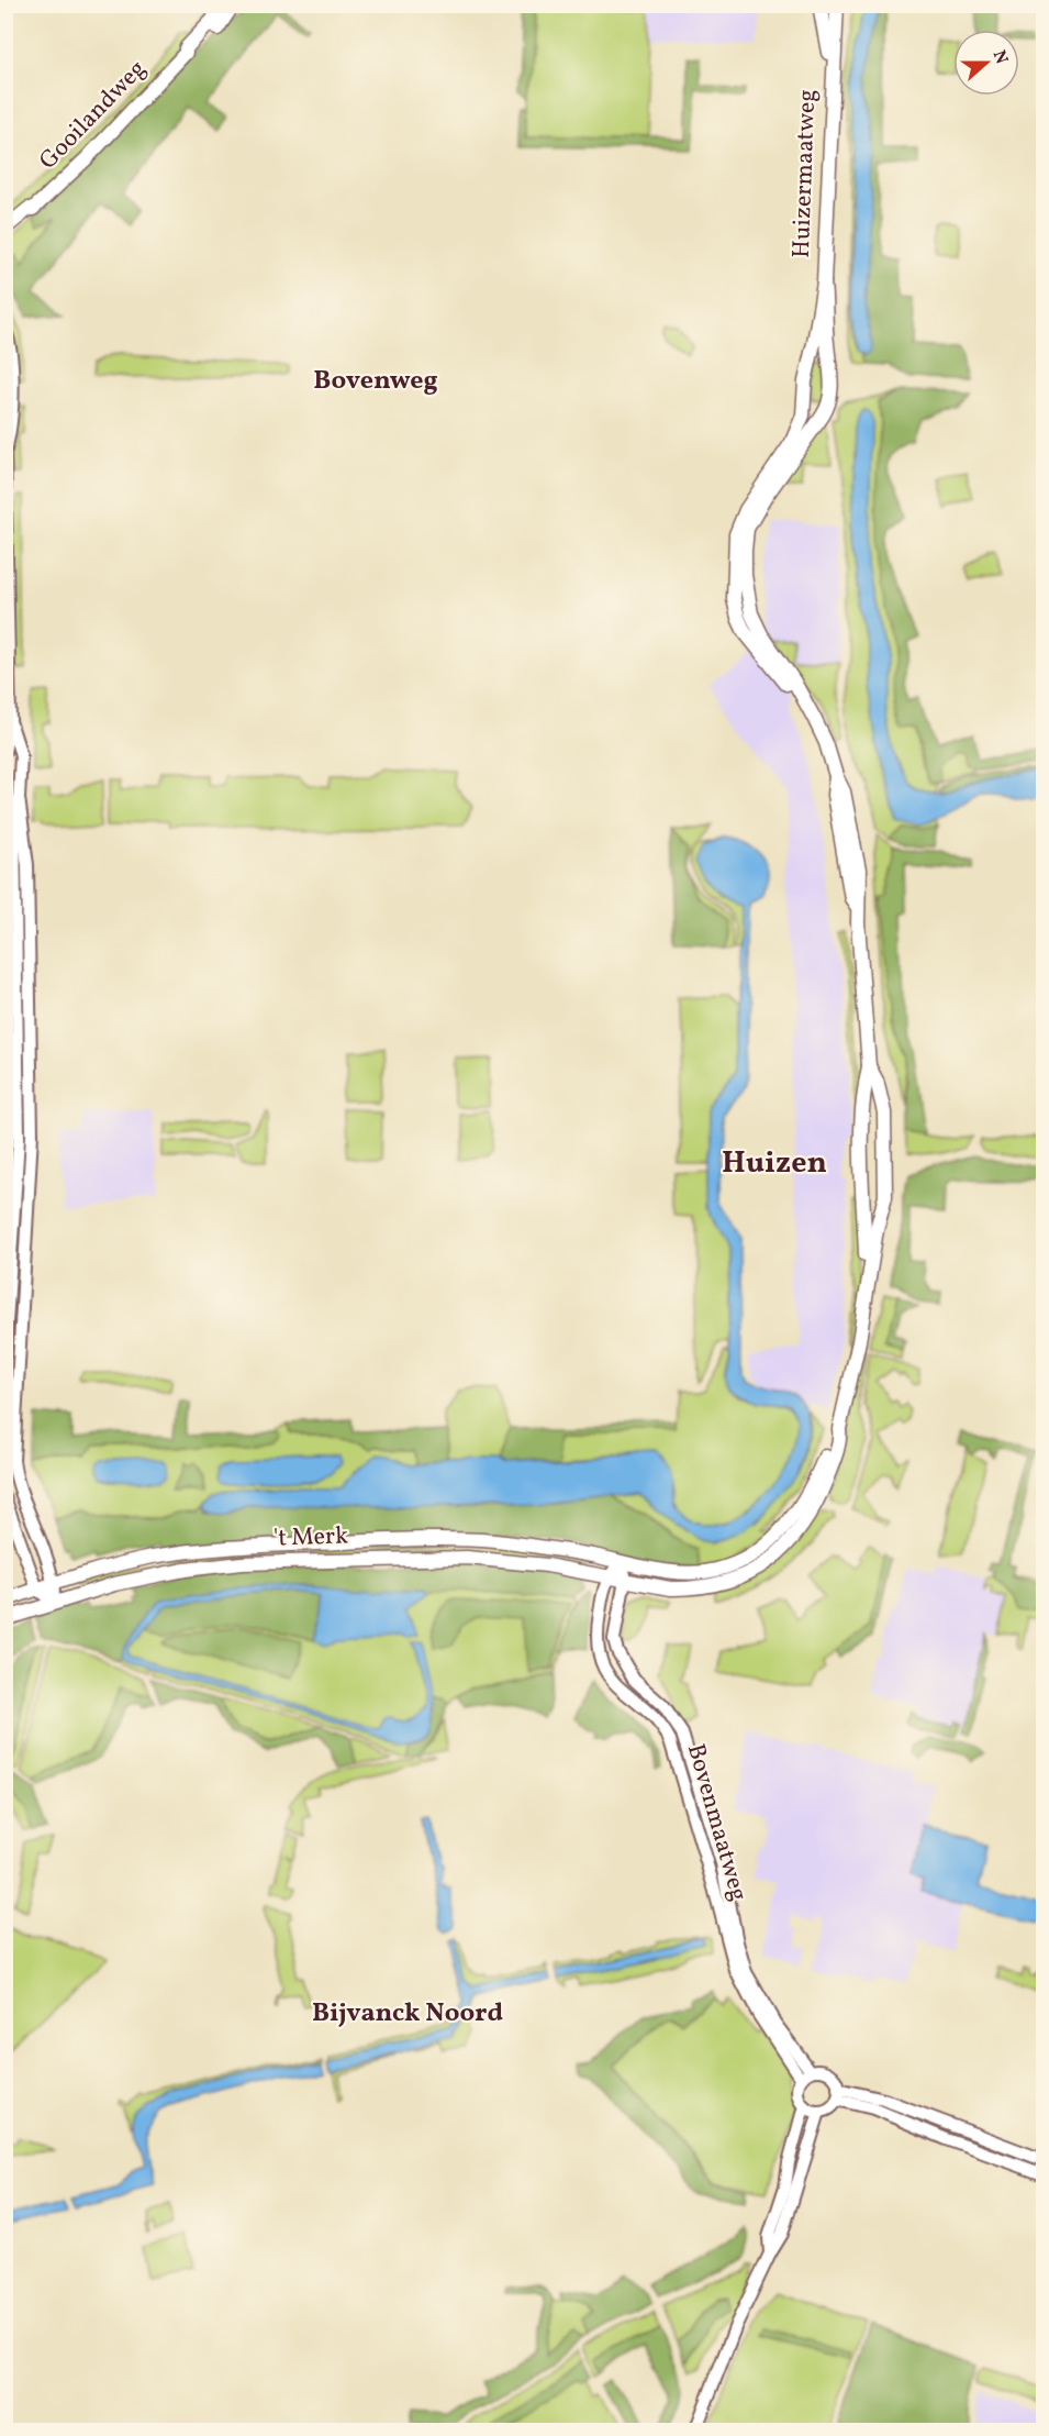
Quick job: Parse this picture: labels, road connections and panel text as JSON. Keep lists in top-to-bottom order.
{
  "streets": {
    "main road": ["Gooilandweg", "Huizermaatweg", "'t Merk"],
    "street": ["Bovenmaatweg"]
  },
  "crossings": [
    ["Huizermaatweg", "'t Merk"],
    ["Huizermaatweg", "Bovenmaatweg"],
    ["'t Merk", "Bovenmaatweg"]
  ],
  "districts": ["Bovenweg", "Huizen", "Bijvanck Noord"],
  "north": "right"
}
